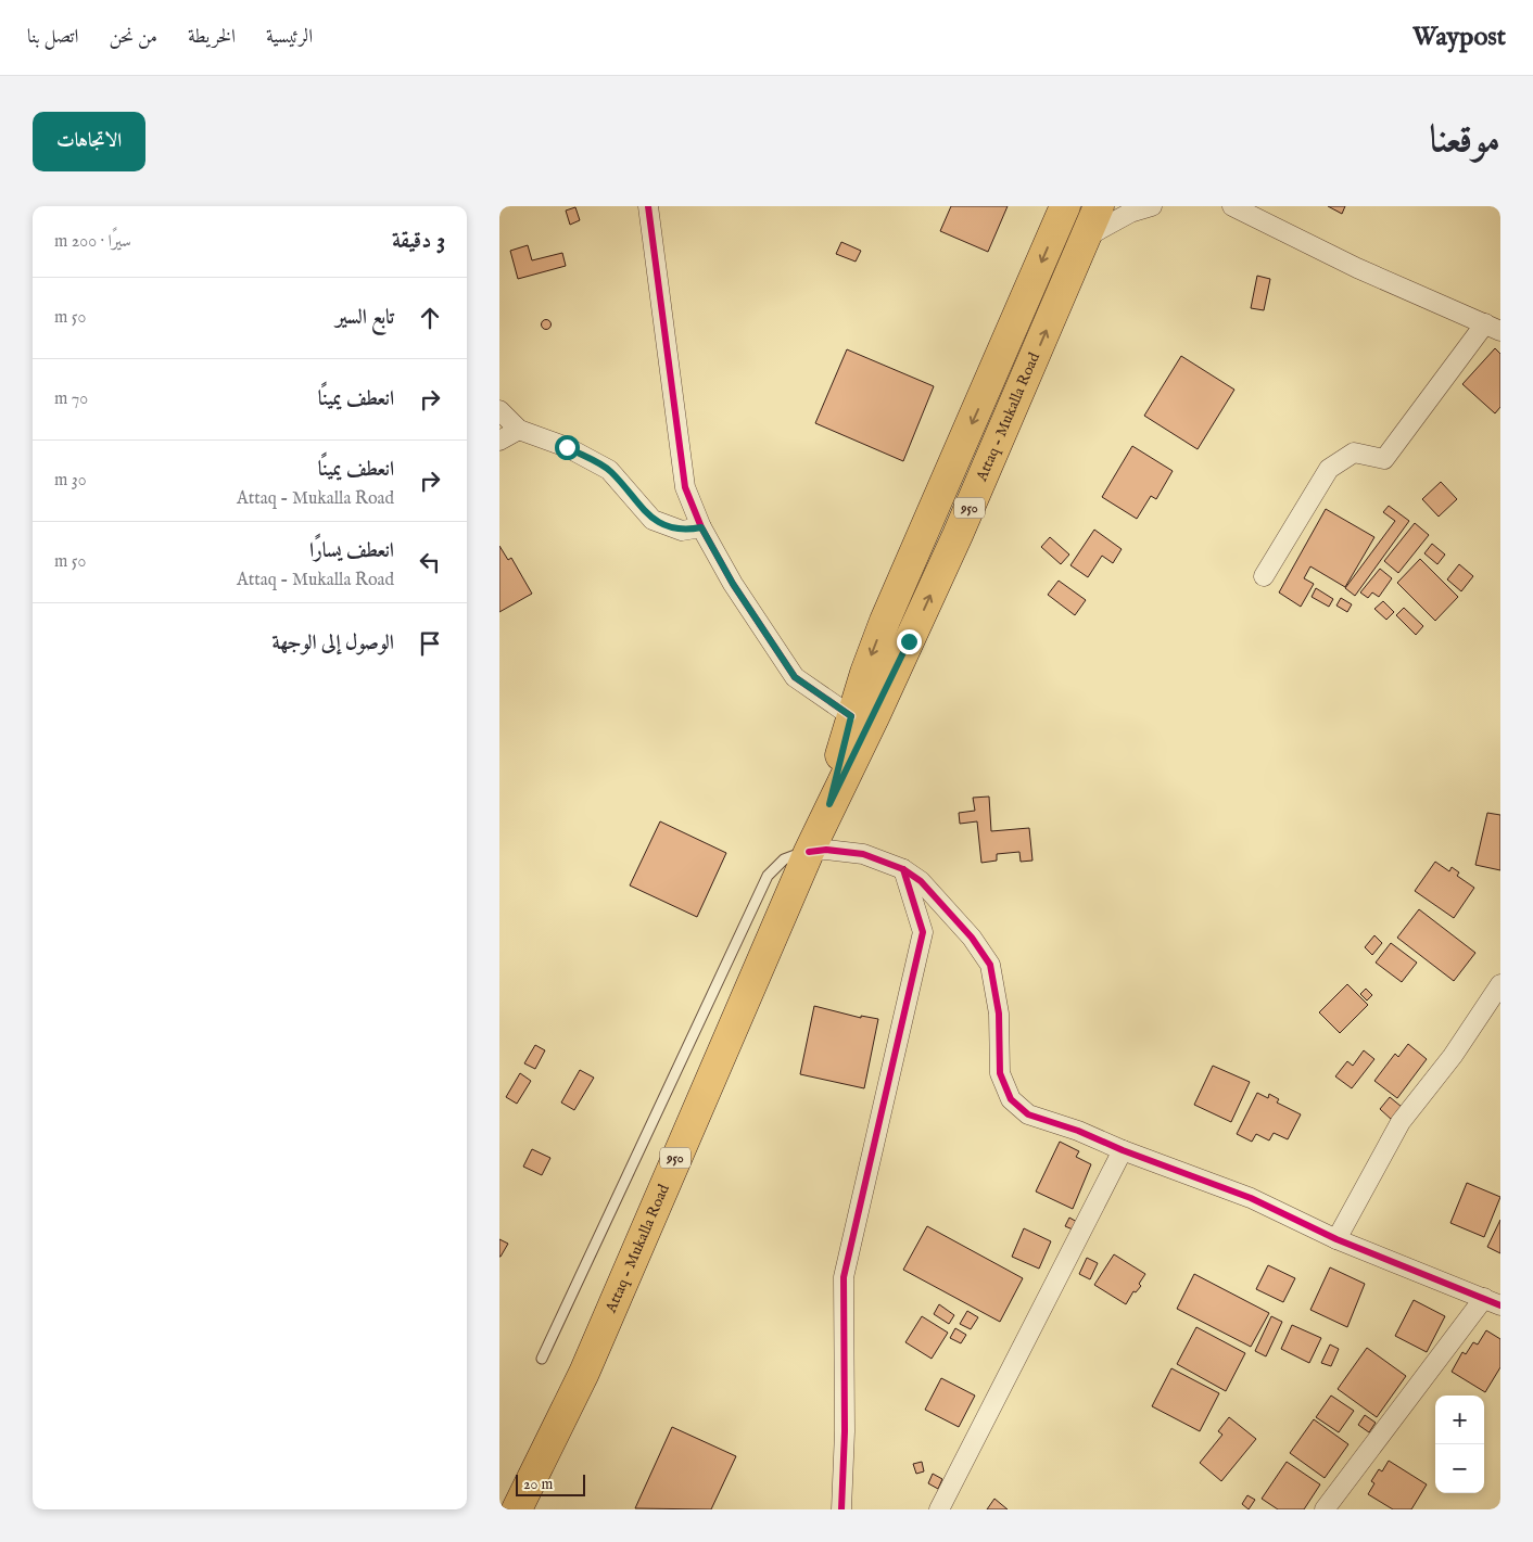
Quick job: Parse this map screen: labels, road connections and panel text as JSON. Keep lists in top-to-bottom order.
{
  "streets": {
    "main road": ["Attaq - Mukalla Road", "950"]
  },
  "scale_bar": "20 m",
  "page": {
    "header": "Waypost",
    "nav": [
      "الرئيسية",
      "الخريطة",
      "من نحن",
      "اتصل بنا"
    ],
    "title": "موقعنا",
    "buttons": "الاتجاهات",
    "heading": ["3 دقيقة", "سيرًا · 200 m"],
    "list": [
      ["تابع السير", "50 m"],
      ["انعطف يمينًا", "70 m"],
      ["انعطف يمينًا", "Attaq - Mukalla Road", "30 m"],
      ["انعطف يسارًا", "Attaq - Mukalla Road", "50 m"],
      "الوصول إلى الوجهة"
    ],
    "map_buttons": ["+", "−"],
    "scale": "20 m"
  }
}
